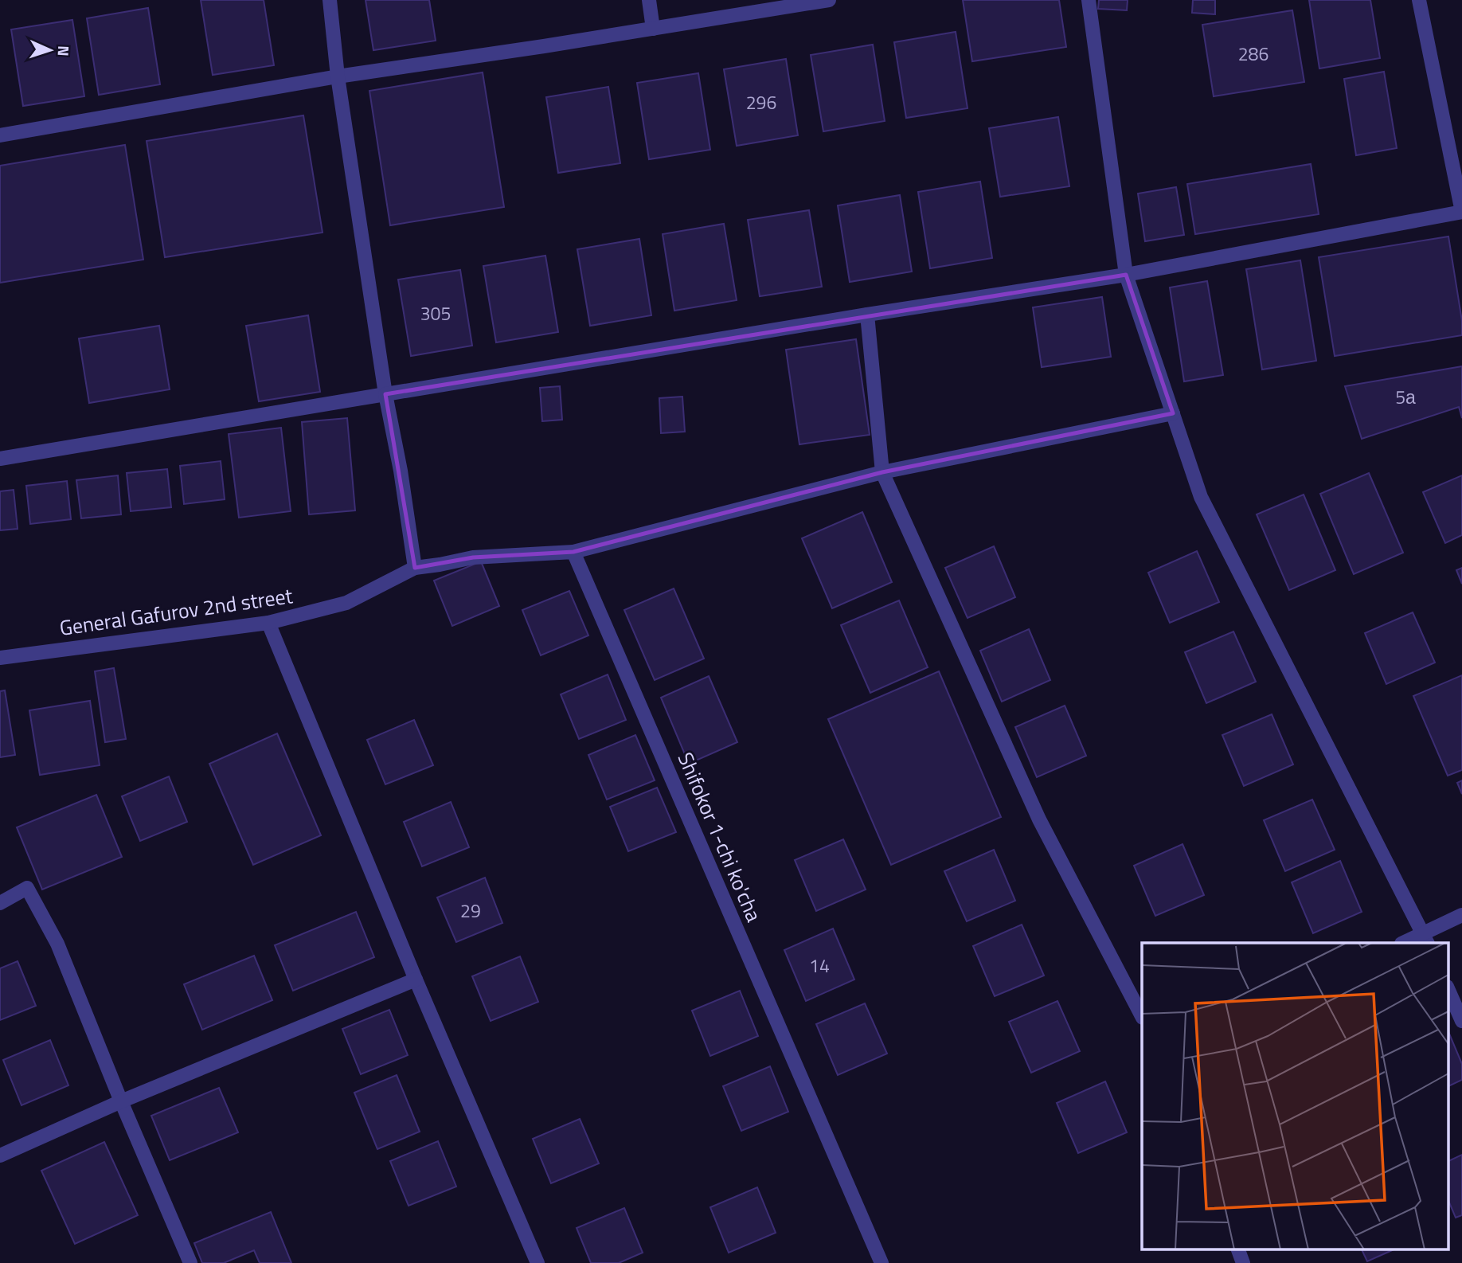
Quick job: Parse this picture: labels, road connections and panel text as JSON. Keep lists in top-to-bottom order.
{
  "streets": {
    "street": ["General Gafurov 2nd street", "Shifokor 1-chi ko'cha"]
  },
  "crossings": [
    ["General Gafurov 2nd street", "Shifokor 1-chi ko'cha"]
  ],
  "house_numbers": [
    "286",
    "296",
    "305",
    "5а",
    "29",
    "14"
  ],
  "north": "right"
}
